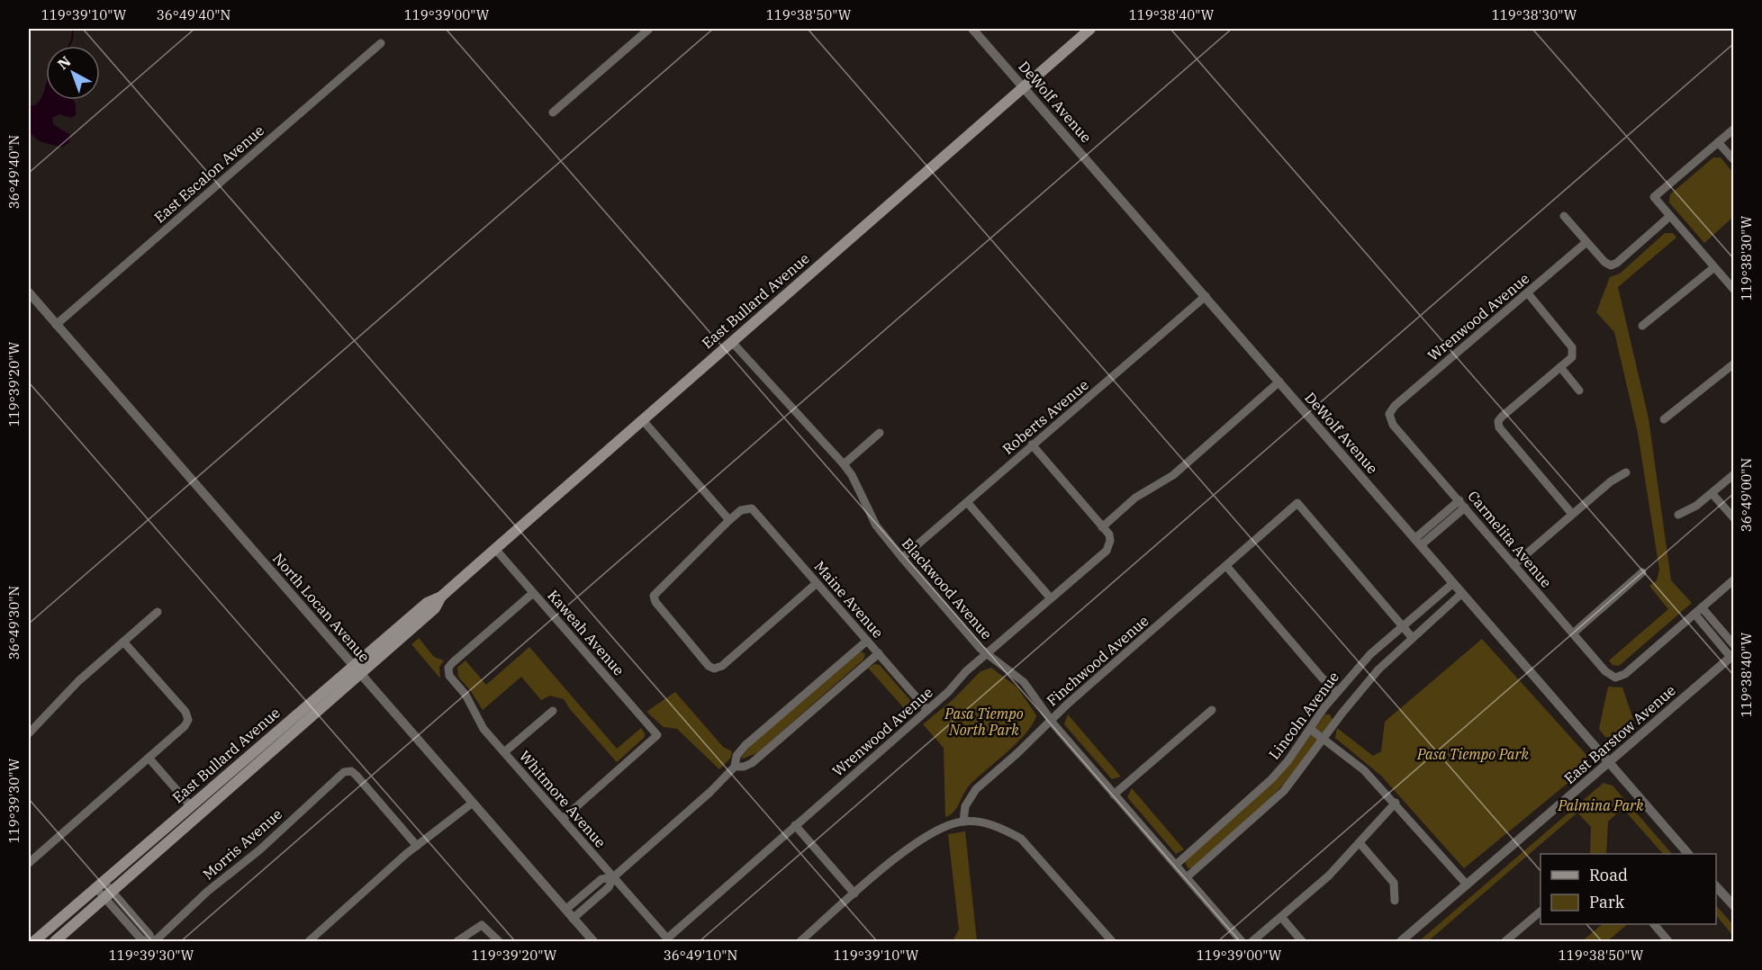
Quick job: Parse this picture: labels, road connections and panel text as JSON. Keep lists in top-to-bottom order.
{
  "streets": {
    "main road": ["East Bullard Avenue"],
    "street": [
      "DeWolf Avenue",
      "East Escalon Avenue",
      "Wrenwood Avenue",
      "Roberts Avenue",
      "Carmelita Avenue",
      "Blackwood Avenue",
      "Maine Avenue",
      "North Locan Avenue",
      "Kaweah Avenue",
      "Finchwood Avenue",
      "Lincoln Avenue",
      "East Barstow Avenue",
      "Whitmore Avenue",
      "Morris Avenue"
    ]
  },
  "crossings": [
    ["DeWolf Avenue", "East Bullard Avenue"],
    ["DeWolf Avenue", "Roberts Avenue"],
    ["DeWolf Avenue", "Lincoln Avenue"],
    ["DeWolf Avenue", "East Barstow Avenue"],
    ["East Escalon Avenue", "North Locan Avenue"],
    ["East Bullard Avenue", "Blackwood Avenue"],
    ["East Bullard Avenue", "North Locan Avenue"],
    ["East Bullard Avenue", "Kaweah Avenue"],
    ["Wrenwood Avenue", "Carmelita Avenue"],
    ["Wrenwood Avenue", "Blackwood Avenue"],
    ["Wrenwood Avenue", "Maine Avenue"],
    ["Wrenwood Avenue", "Whitmore Avenue"],
    ["Roberts Avenue", "Blackwood Avenue"],
    ["Blackwood Avenue", "Finchwood Avenue"],
    ["Blackwood Avenue", "Lincoln Avenue"],
    ["Kaweah Avenue", "Whitmore Avenue"],
    ["Finchwood Avenue", "Lincoln Avenue"]
  ],
  "parks": ["Pasa Tiempo North Park", "Pasa Tiempo Park", "Palmina Park"],
  "legend": ["Road", "Park"],
  "north": "top left",
  "coordinates": [
    "119°39'10\"W",
    "36°49'40\"N",
    "119°39'00\"W",
    "119°38'50\"W",
    "119°38'40\"W",
    "119°38'30\"W",
    "119°39'20\"W",
    "36°49'00\"N",
    "36°49'30\"N",
    "119°39'30\"W",
    "36°49'10\"N"
  ]
}
